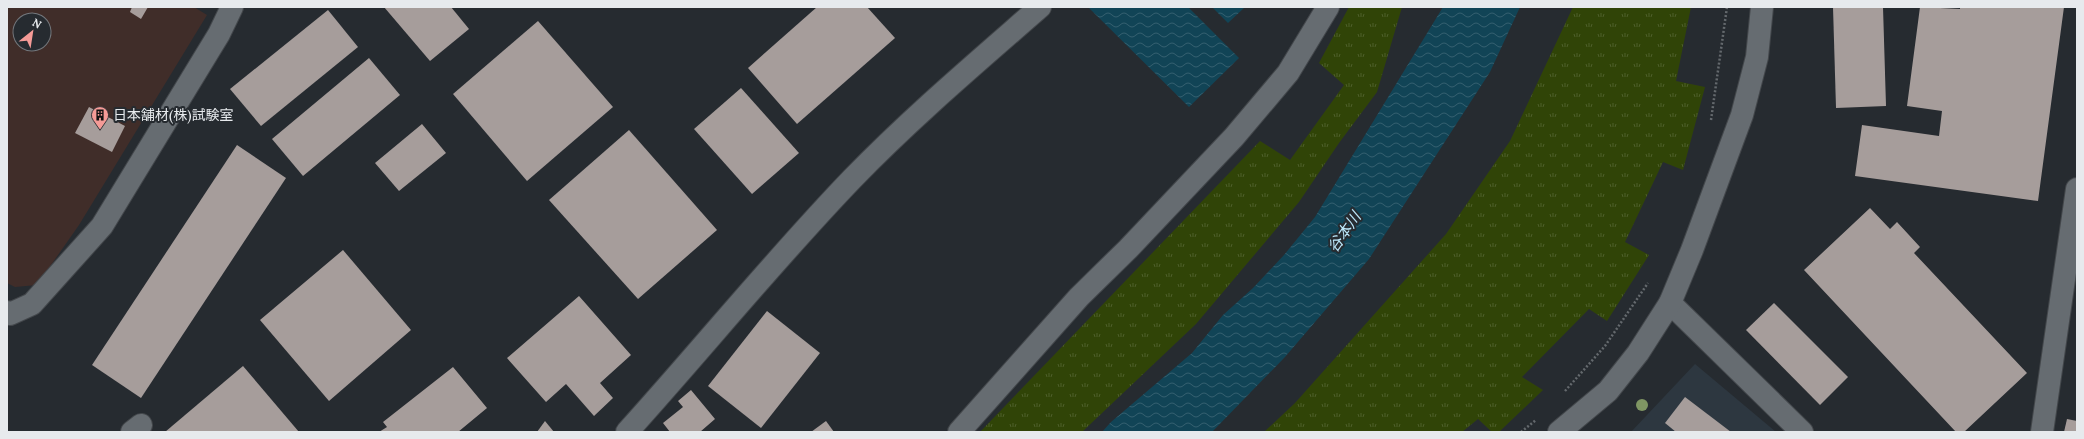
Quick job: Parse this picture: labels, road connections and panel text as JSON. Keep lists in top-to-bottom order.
{
  "water": ["谷本川"],
  "places": {
    "building": ["日本舗材(株)試験室"]
  },
  "north": "top right"
}
